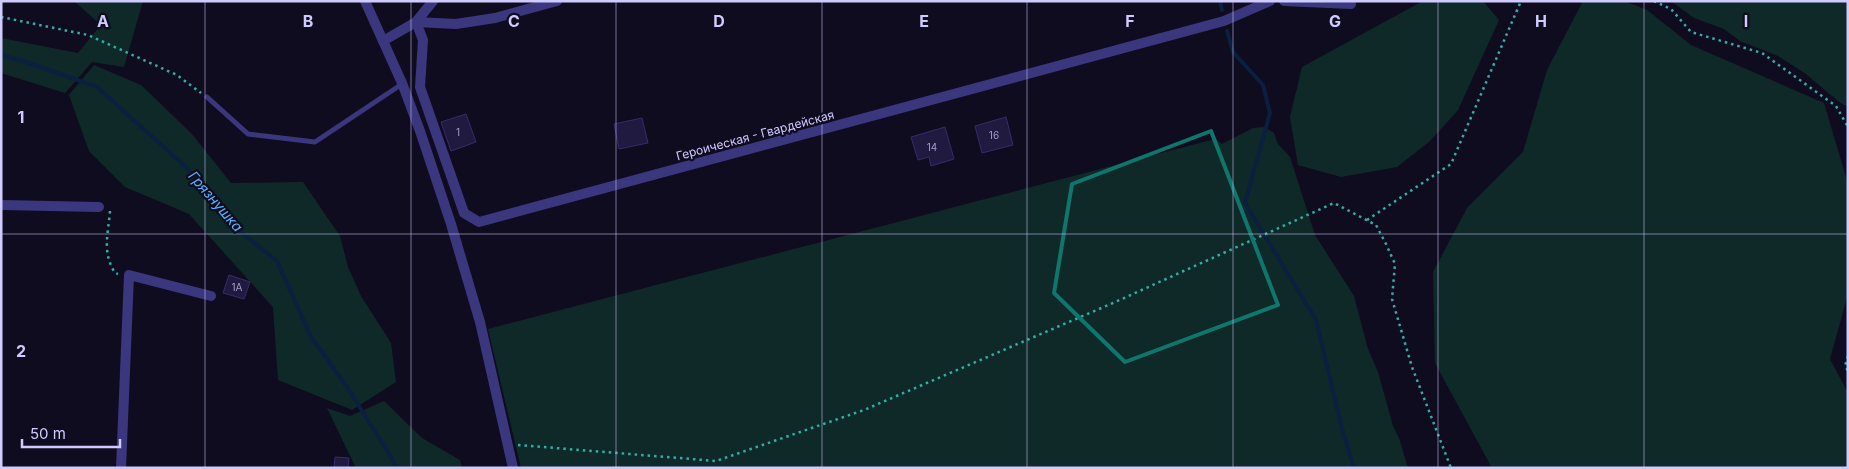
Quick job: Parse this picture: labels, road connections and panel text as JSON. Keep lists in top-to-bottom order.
{
  "streets": {
    "street": ["Героическая - Гвардейская"]
  },
  "water": ["Грязнушка"],
  "house_numbers": [
    "1",
    "16",
    "14",
    "1А"
  ],
  "scale_bar": "50 m",
  "grid": {
    "columns": [
      "A",
      "B",
      "C",
      "D",
      "E",
      "F",
      "G",
      "H",
      "I"
    ],
    "rows": ["1", "2"]
  }
}
